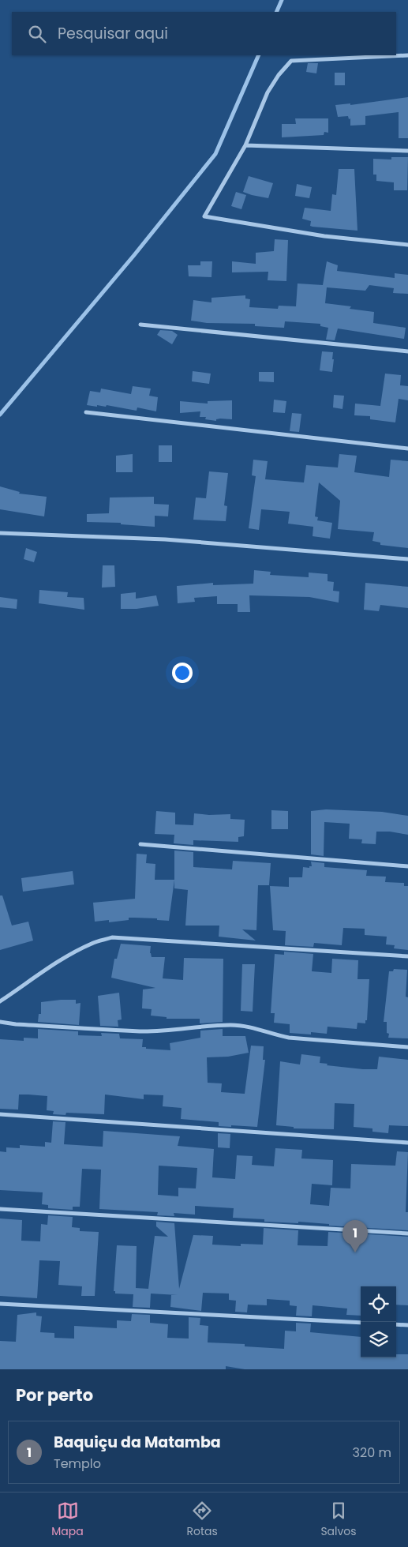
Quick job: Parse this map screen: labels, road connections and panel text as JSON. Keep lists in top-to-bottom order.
{
  "page": {
    "search": "Pesquisar aqui",
    "pins": "1",
    "heading": "Por perto",
    "list": [
      {
        "mark": "1",
        "name": "Baquiçu da Matamba",
        "note": "Templo",
        "value": "320 m"
      }
    ],
    "nav": ["Mapa", "Rotas", "Salvos"]
  }
}
